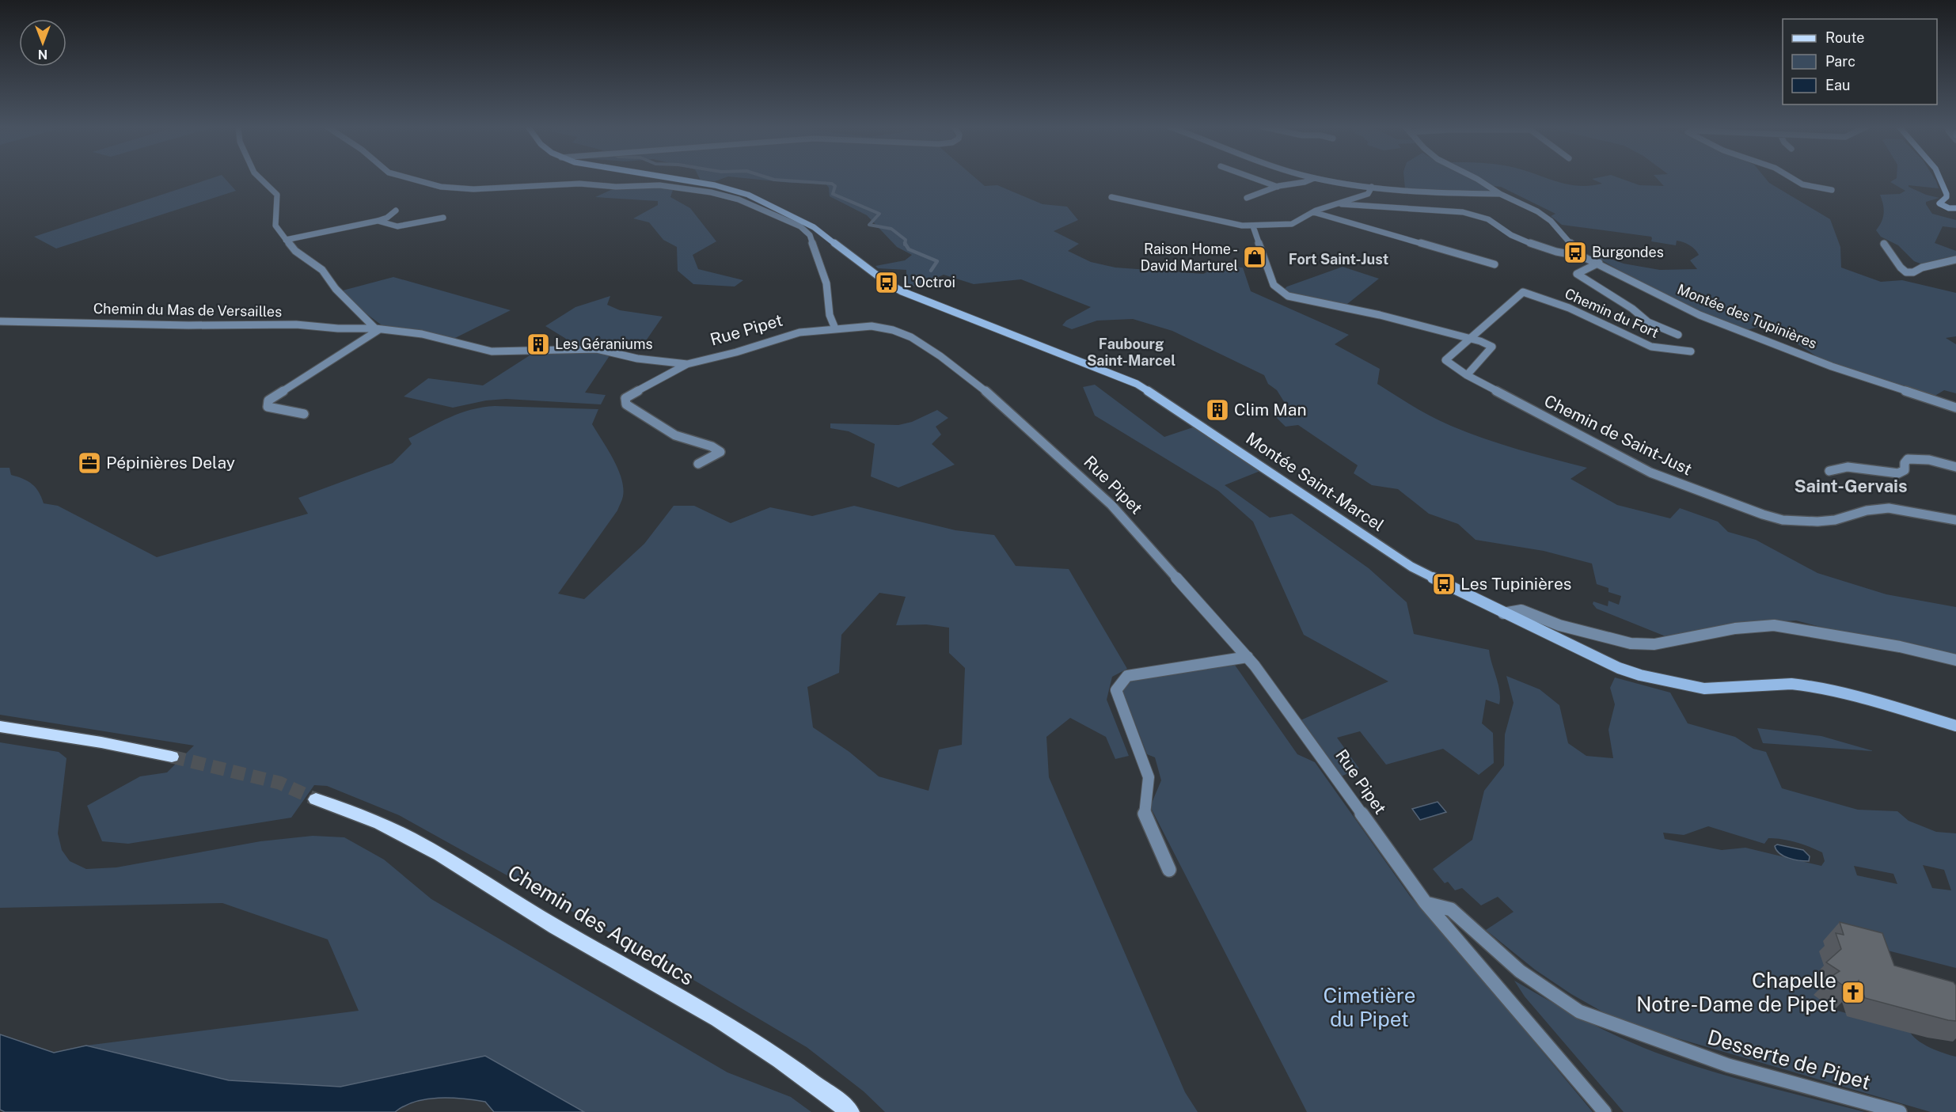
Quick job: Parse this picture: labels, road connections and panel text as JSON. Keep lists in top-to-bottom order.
{
  "streets": {
    "main road": ["Montée Saint-Marcel", "Chemin des Aqueducs"],
    "street": [
      "Chemin du Mas de Versailles",
      "Chemin du Fort",
      "Montée des Tupinières",
      "Rue Pipet",
      "Chemin de Saint-Just",
      "Desserte de Pipet"
    ]
  },
  "crossings": [
    ["Chemin du Mas de Versailles", "Rue Pipet"],
    ["Chemin du Fort", "Chemin de Saint-Just"],
    ["Rue Pipet", "Desserte de Pipet"]
  ],
  "districts": ["Fort Saint-Just", "Faubourg Saint-Marcel", "Saint-Gervais"],
  "parks": ["Cimetière du Pipet"],
  "places": {
    "bus stop": ["Burgondes", "L'Octroi", "Les Tupinières"],
    "shop": ["Raison Home - David Marturel"],
    "building": ["Les Géraniums", "Clim Man"],
    "office": ["Pépinières Delay"],
    "church": ["Chapelle Notre-Dame de Pipet"]
  },
  "legend": ["Route", "Parc", "Eau"],
  "north": "bottom"
}
